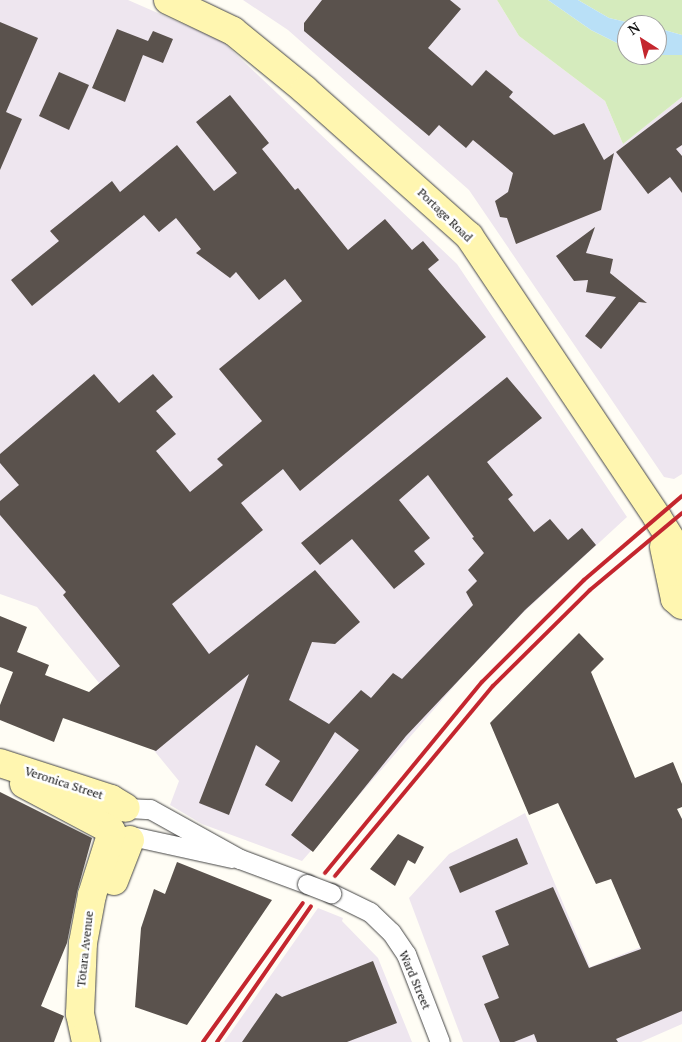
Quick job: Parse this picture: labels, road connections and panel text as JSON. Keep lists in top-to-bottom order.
{
  "streets": {
    "main road": ["Portage Road", "Veronica Street", "Tōtara Avenue"],
    "street": ["Ward Street"]
  },
  "crossings": [
    ["Veronica Street", "Tōtara Avenue"],
    ["Veronica Street", "Ward Street"]
  ],
  "north": "top left"
}
